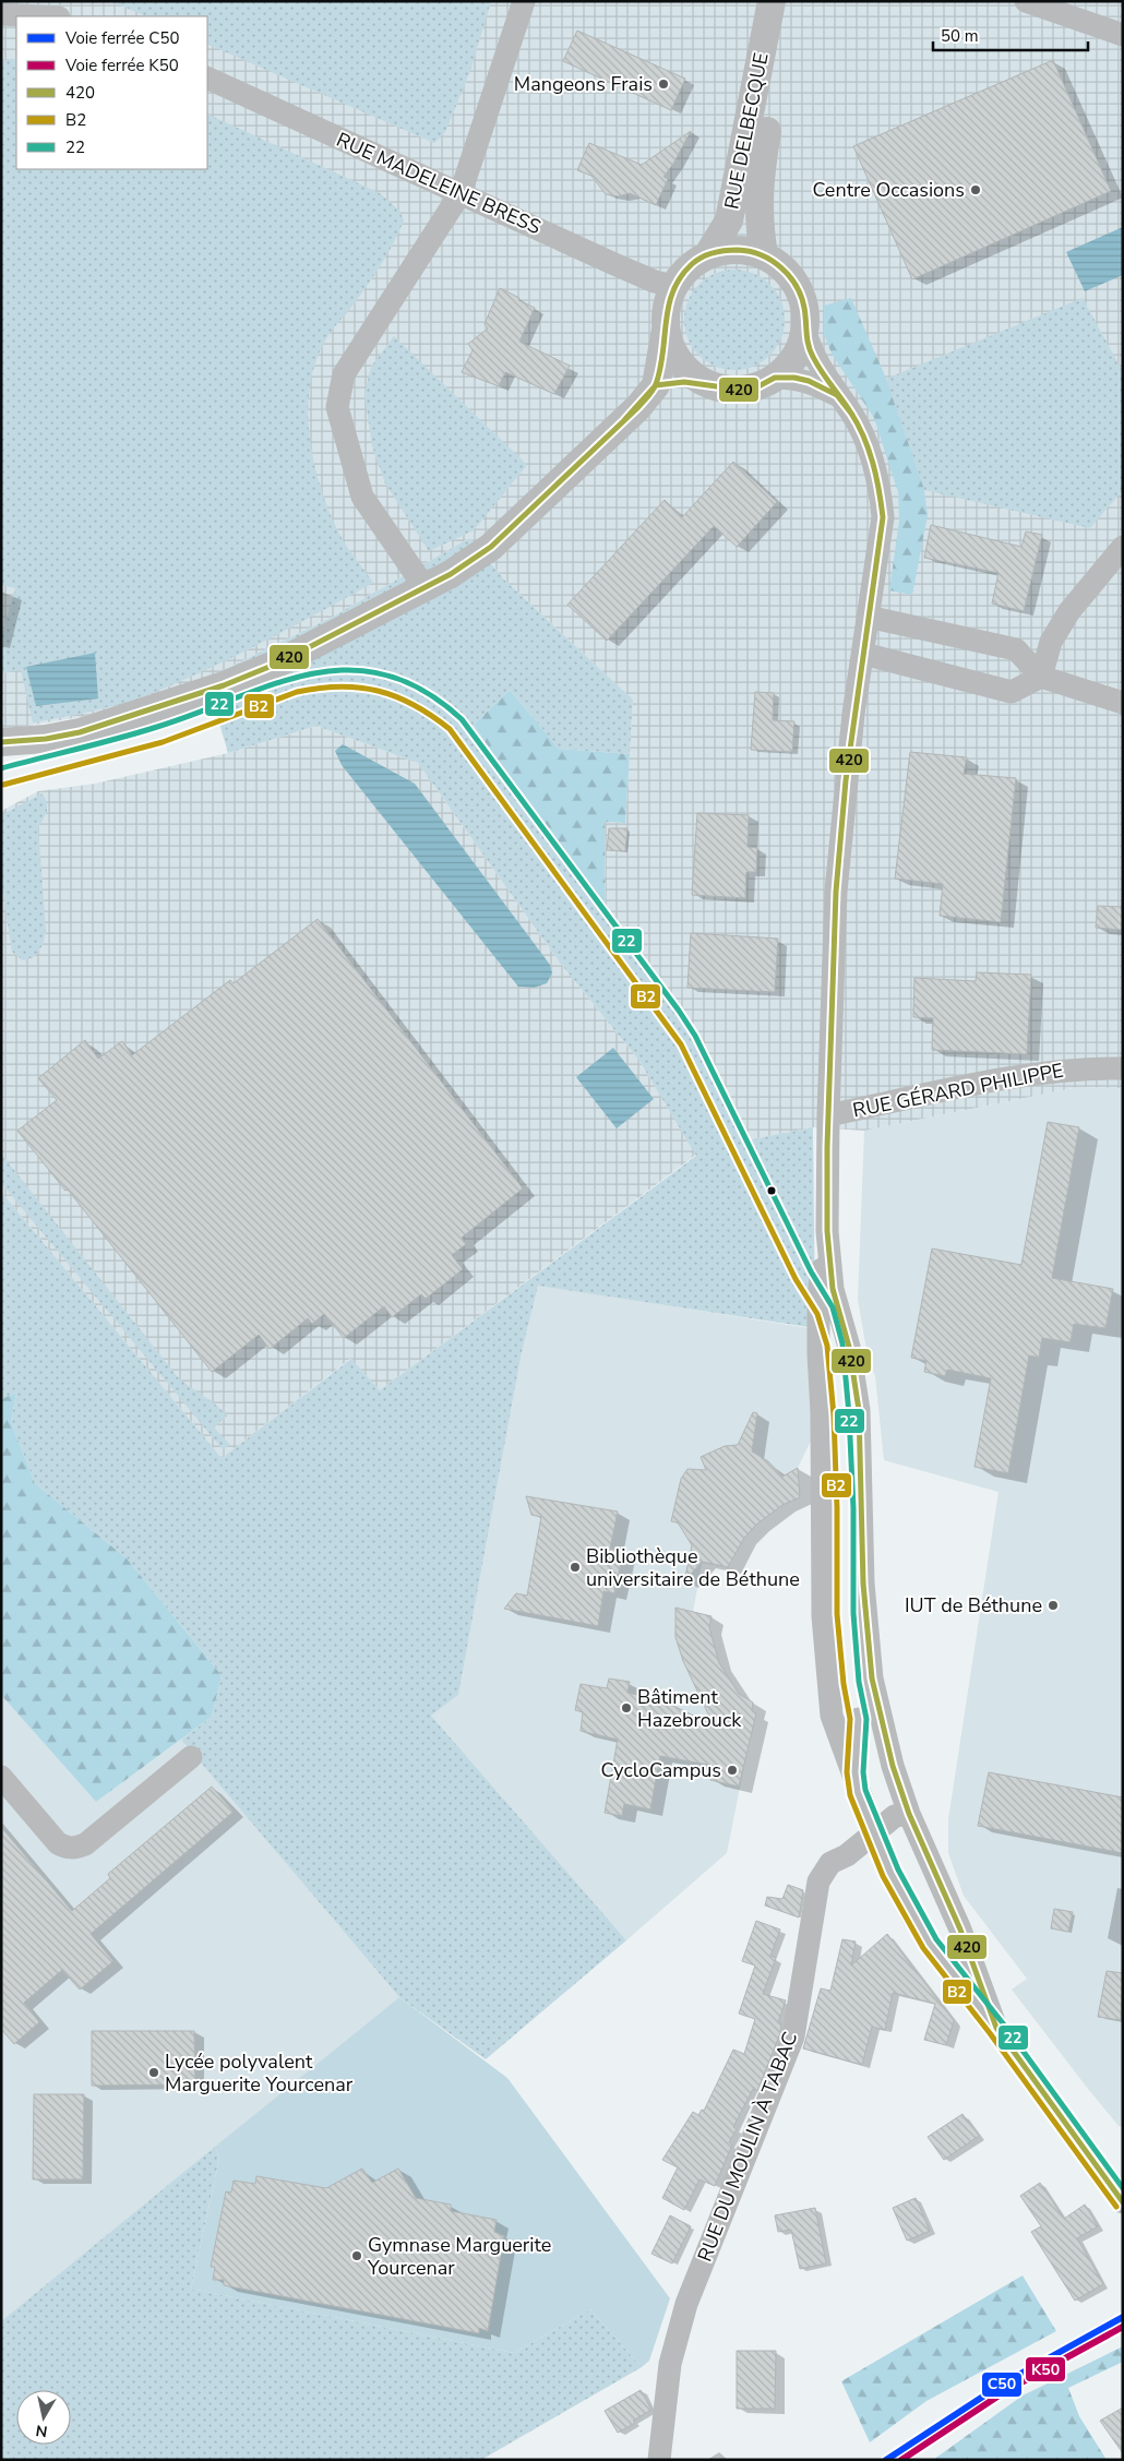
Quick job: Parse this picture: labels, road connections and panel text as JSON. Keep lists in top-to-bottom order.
{
  "streets": {
    "street": [
      "RUE DELBECQUE",
      "RUE MADELEINE BRESS",
      "RUE GÉRARD PHILIPPE",
      "RUE DU MOULIN À TABAC"
    ]
  },
  "crossings": [
    ["RUE DELBECQUE", "RUE MADELEINE BRESS"]
  ],
  "places": [
    "Mangeons Frais",
    "Centre Occasions",
    "Bibliothèque universitaire de Béthune",
    "IUT de Béthune",
    "Bâtiment Hazebrouck",
    "CycloCampus",
    "Lycée polyvalent Marguerite Yourcenar",
    "Gymnase Marguerite Yourcenar"
  ],
  "lines": [
    "transit line 420",
    "transit line 22",
    "transit line B2",
    "rail line C50",
    "rail line K50"
  ],
  "legend": [
    "Voie ferrée C50",
    "Voie ferrée K50",
    "420",
    "B2",
    "22"
  ],
  "scale_bar": "50 m",
  "north": "bottom"
}
